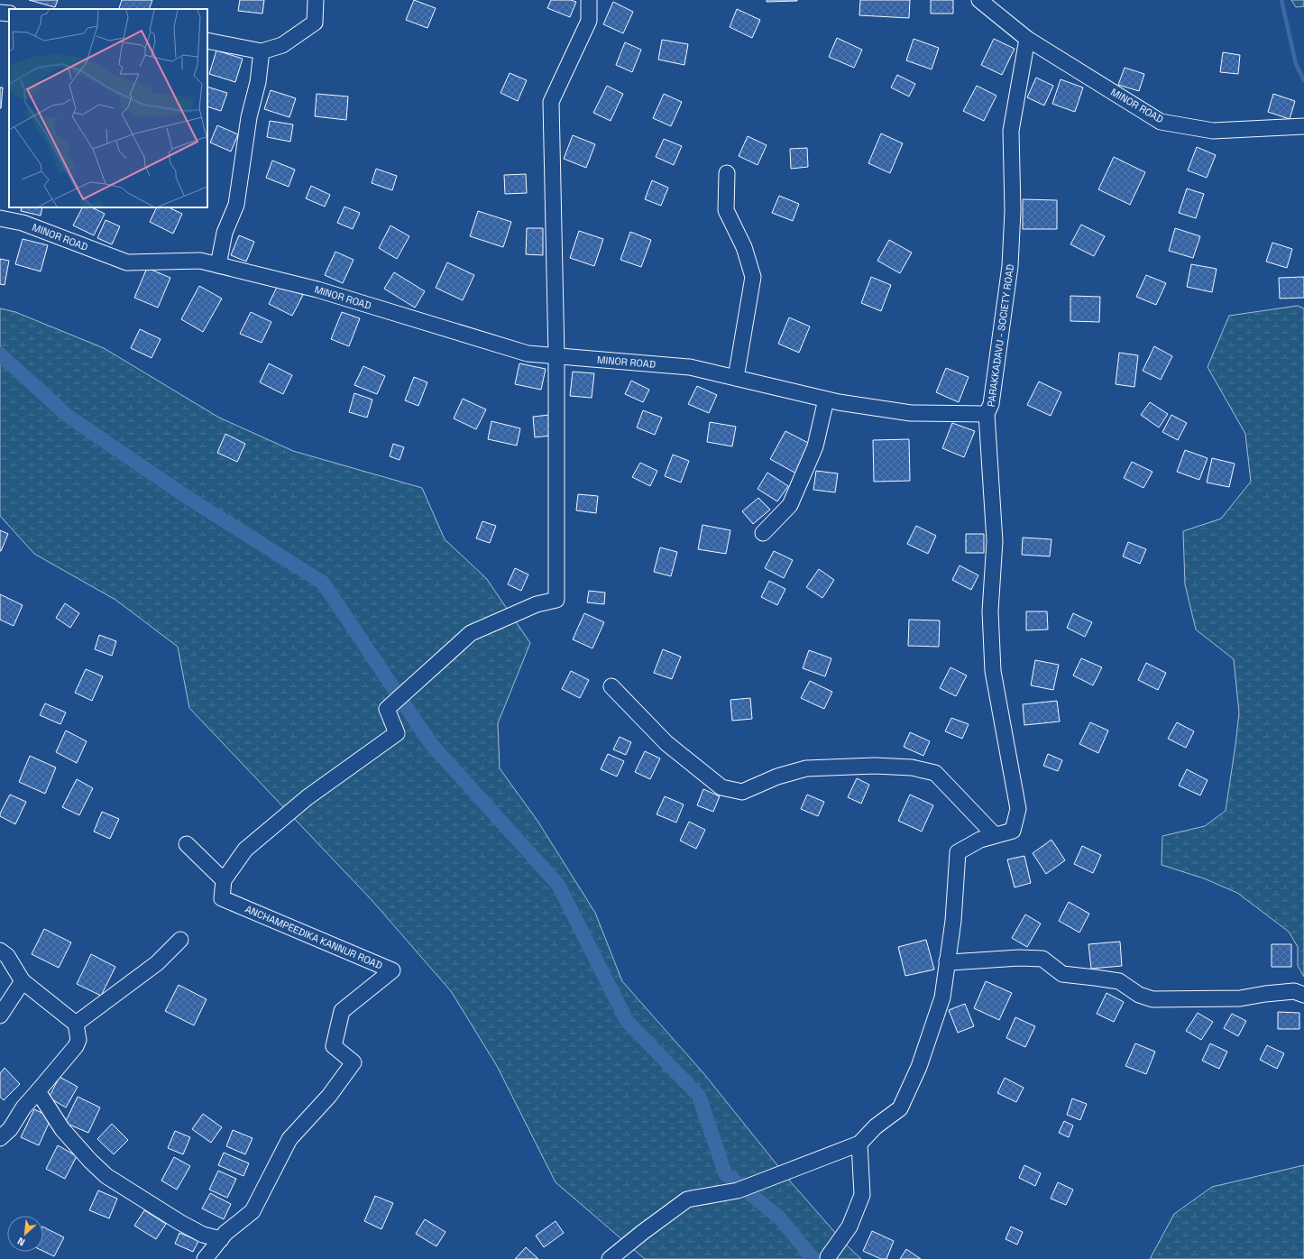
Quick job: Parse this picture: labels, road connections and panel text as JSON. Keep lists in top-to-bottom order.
{
  "streets": {
    "street": ["MINOR ROAD", "PARAKKADAVU - SOCIETY ROAD", "ANCHAMPEEDIKA KANNUR ROAD"]
  },
  "crossings": [
    ["MINOR ROAD", "PARAKKADAVU - SOCIETY ROAD"],
    ["MINOR ROAD", "ANCHAMPEEDIKA KANNUR ROAD"]
  ],
  "north": "bottom left"
}
